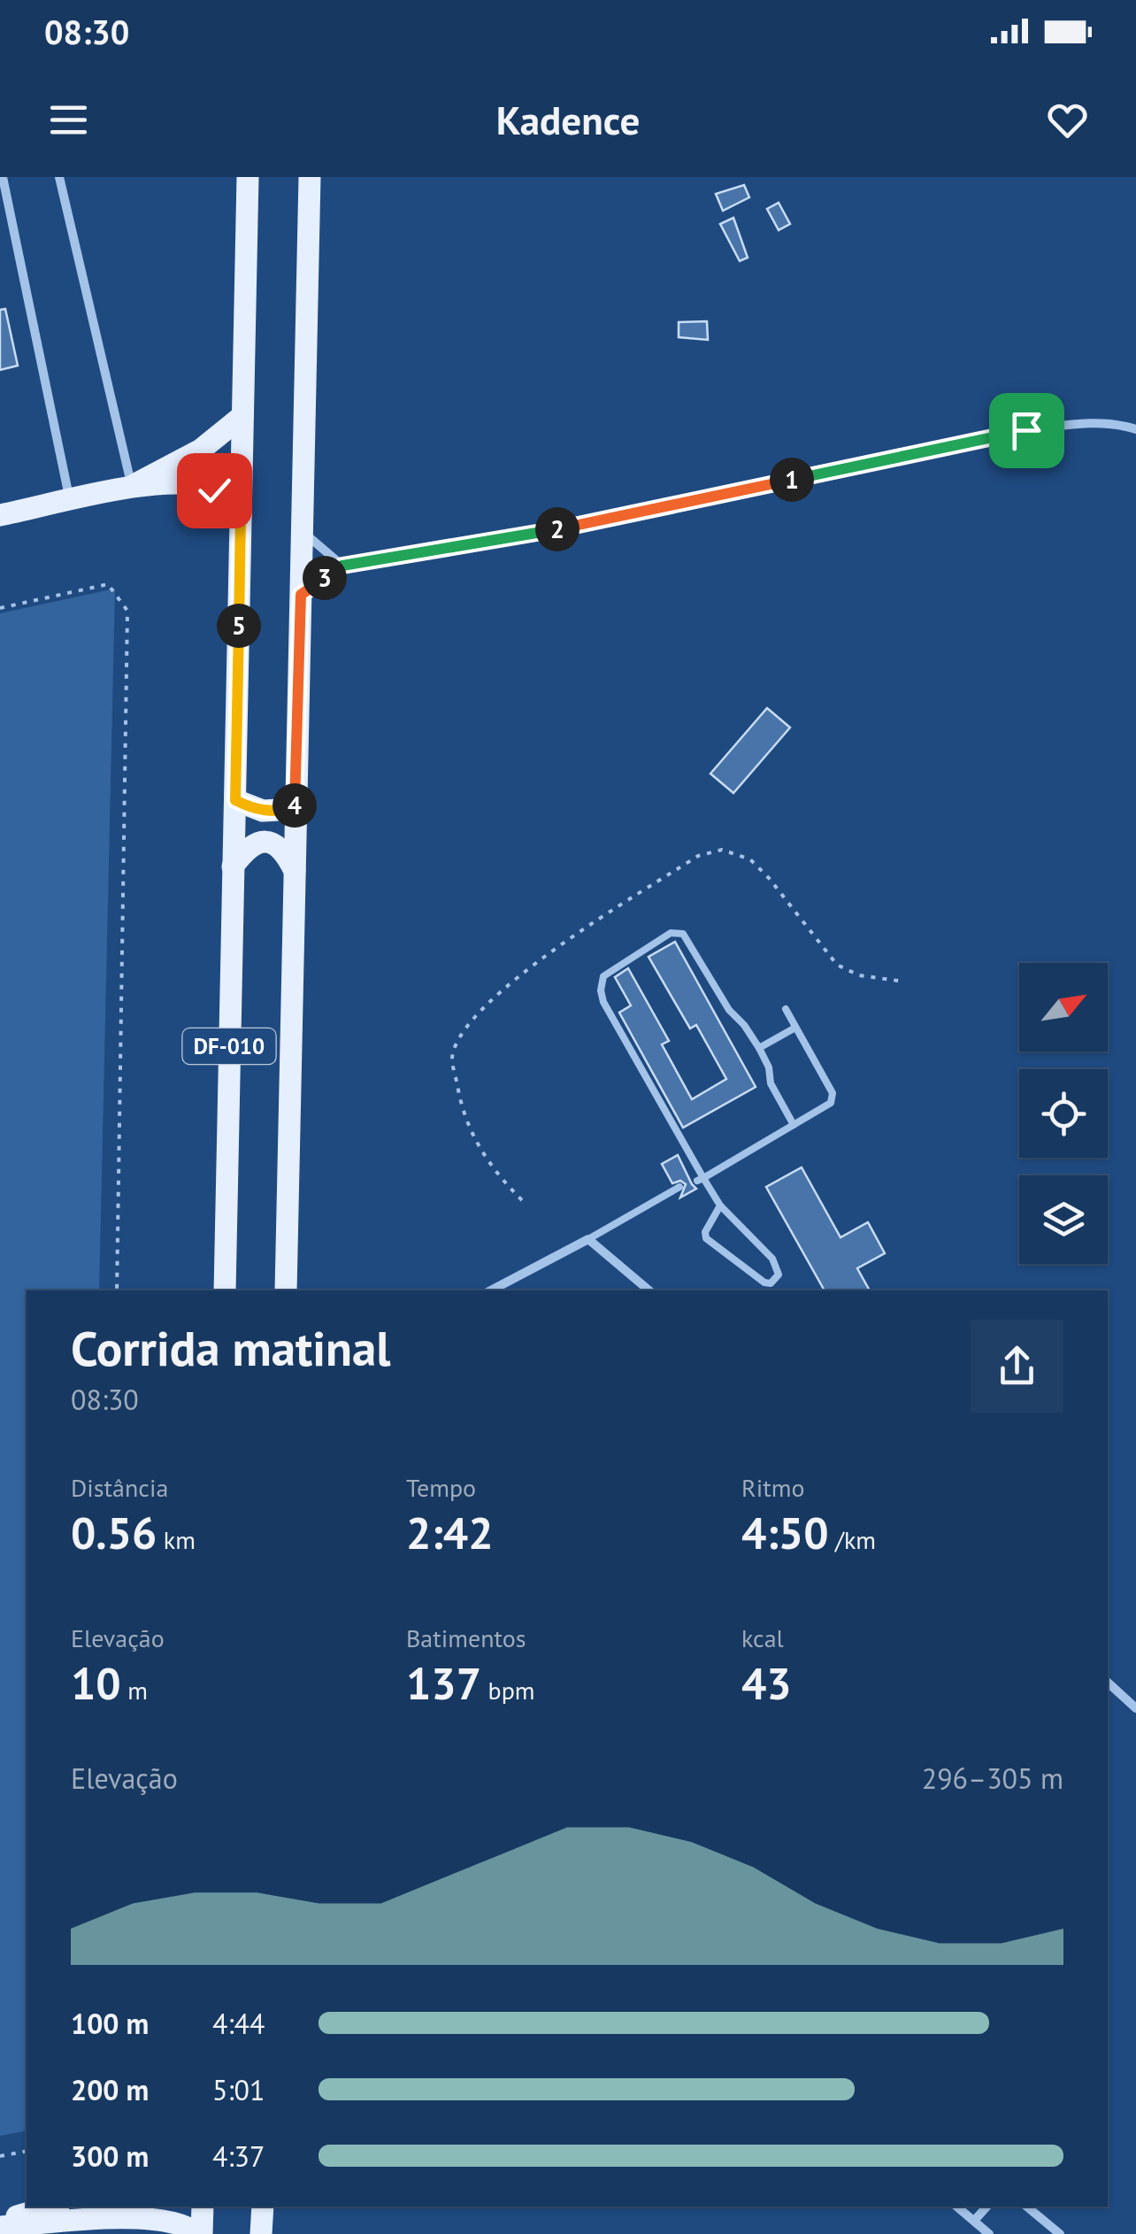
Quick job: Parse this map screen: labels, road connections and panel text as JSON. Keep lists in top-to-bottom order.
{
  "streets": {
    "main road": ["DF-010"]
  },
  "north": "top right",
  "page": {
    "status": "08:30",
    "header": "Kadence",
    "pins": [
      "1",
      "2",
      "3",
      "5",
      "4"
    ],
    "heading": ["Corrida matinal", "08:30"],
    "stats": [
      ["Distância", "0.56 km"],
      ["Tempo", "2:42"],
      ["Ritmo", "4:50 /km"],
      ["Elevação", "10 m"],
      ["Batimentos", "137 bpm"],
      ["kcal", "43"]
    ],
    "chart": ["Elevação", "296–305 m"],
    "list": [
      {
        "name": "100 m",
        "note": "4:44"
      },
      {
        "name": "200 m",
        "note": "5:01"
      },
      {
        "name": "300 m",
        "note": "4:37"
      }
    ]
  }
}
